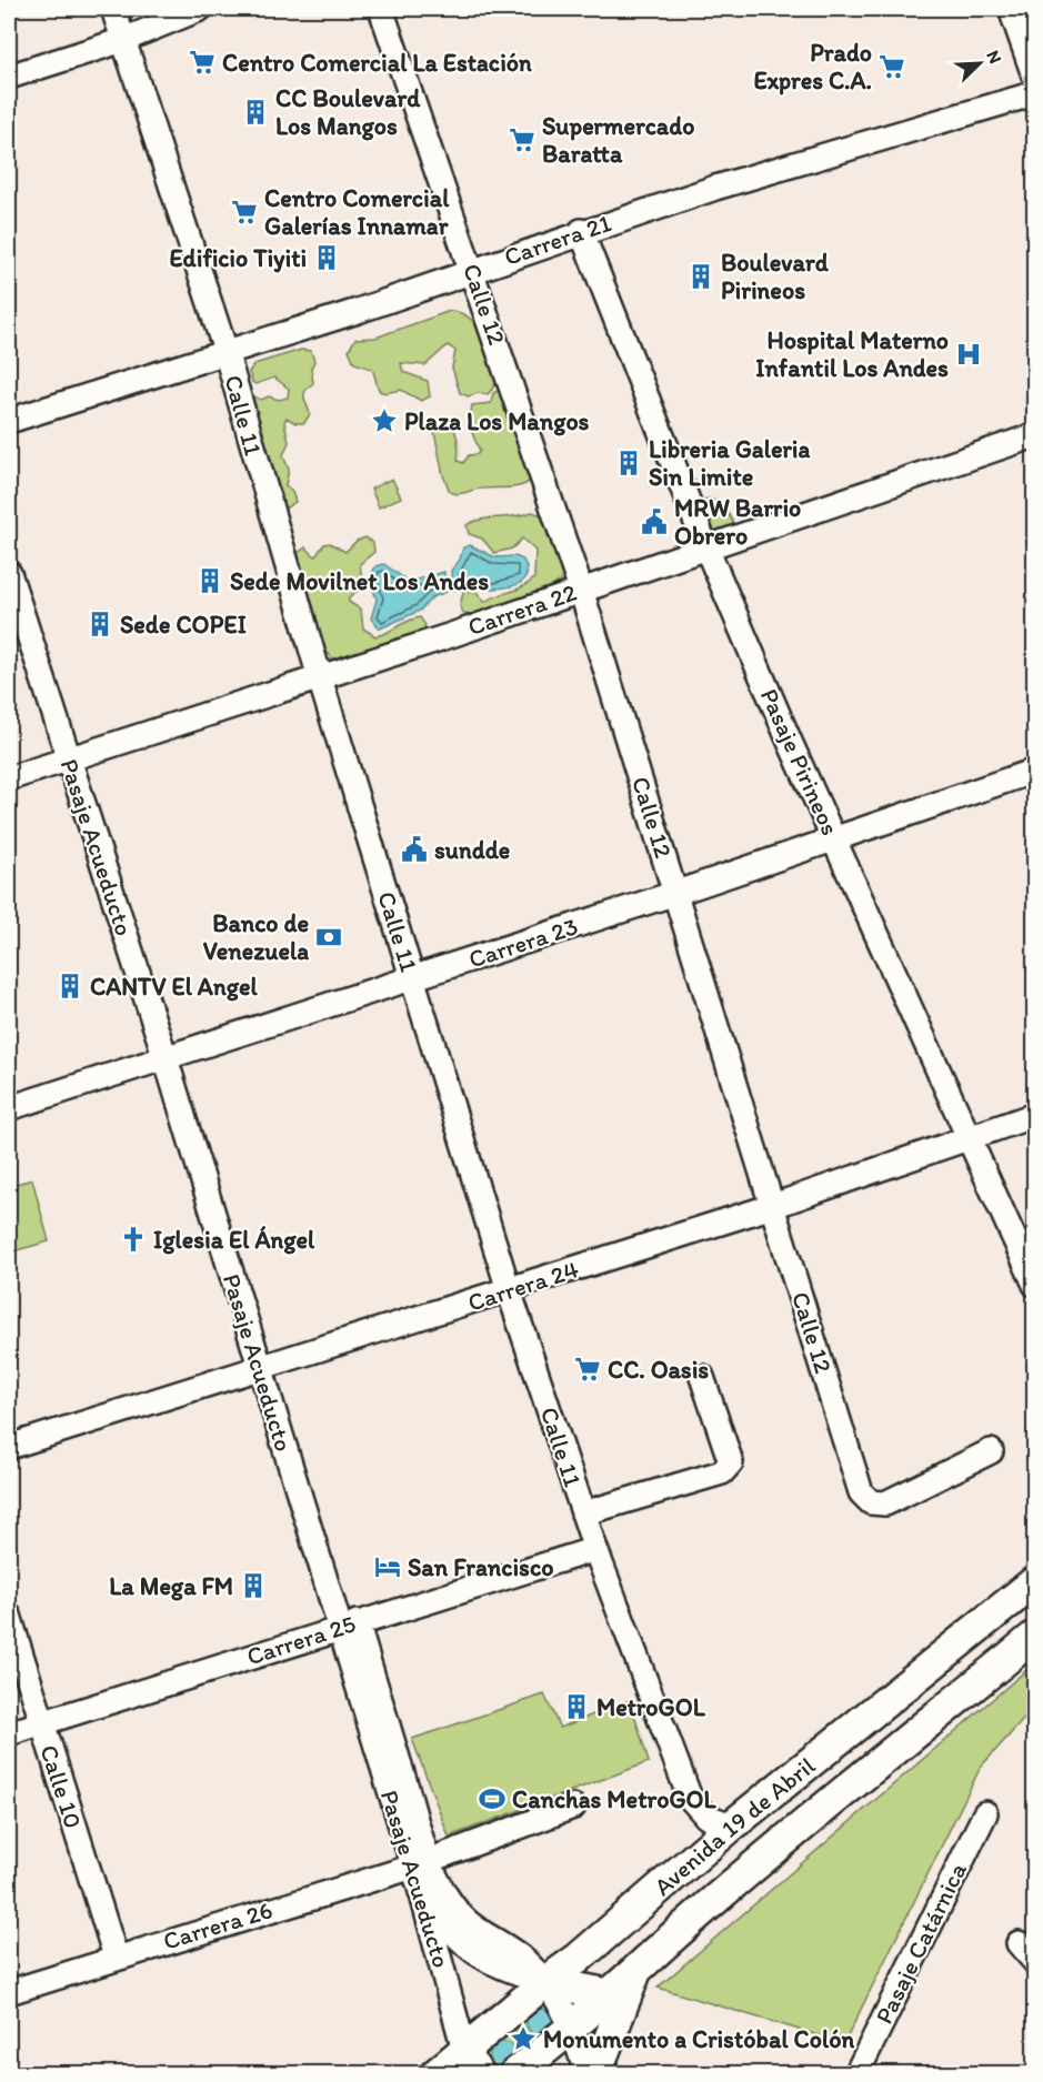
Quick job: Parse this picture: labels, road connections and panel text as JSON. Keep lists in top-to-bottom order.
{
  "streets": {
    "main road": ["Avenida 19 de Abril"],
    "street": [
      "Carrera 21",
      "Calle 12",
      "Calle 11",
      "Carrera 22",
      "Pasaje Pirineos",
      "Pasaje Acueducto",
      "Carrera 23",
      "Carrera 24",
      "Carrera 25",
      "Calle 10",
      "Carrera 26",
      "Pasaje Catárnica"
    ]
  },
  "crossings": [
    ["Carrera 21", "Calle 12"],
    ["Carrera 21", "Calle 11"],
    ["Carrera 21", "Pasaje Pirineos"],
    ["Calle 12", "Carrera 22"],
    ["Calle 12", "Carrera 23"],
    ["Calle 12", "Carrera 24"],
    ["Calle 11", "Carrera 22"],
    ["Calle 11", "Carrera 23"],
    ["Calle 11", "Carrera 24"],
    ["Calle 11", "Carrera 25"],
    ["Calle 11", "Avenida 19 de Abril"],
    ["Carrera 22", "Pasaje Pirineos"],
    ["Carrera 22", "Pasaje Acueducto"],
    ["Pasaje Pirineos", "Carrera 23"],
    ["Pasaje Pirineos", "Carrera 24"],
    ["Pasaje Acueducto", "Carrera 23"],
    ["Pasaje Acueducto", "Carrera 24"],
    ["Pasaje Acueducto", "Carrera 25"],
    ["Pasaje Acueducto", "Avenida 19 de Abril"],
    ["Pasaje Acueducto", "Carrera 26"],
    ["Carrera 25", "Calle 10"],
    ["Calle 10", "Carrera 26"]
  ],
  "places": {
    "supermarket": [
      "Centro Comercial La Estación",
      "Prado Expres C.A.",
      "Supermercado Baratta",
      "Centro Comercial Galerías Innamar",
      "CC. Oasis"
    ],
    "building": [
      "CC Boulevard Los Mangos",
      "Edificio Tiyiti",
      "Boulevard Pirineos",
      "Libreria Galeria Sin Limite",
      "Sede Movilnet Los Andes",
      "Sede COPEI",
      "CANTV El Angel",
      "La Mega FM",
      "MetroGOL"
    ],
    "hospital": ["Hospital Materno Infantil Los Andes"],
    "place": ["Plaza Los Mangos", "Monumento a Cristóbal Colón"],
    "public building": ["MRW Barrio Obrero", "sundde"],
    "bank": ["Banco de Venezuela"],
    "church": ["Iglesia El Ángel"],
    "hotel": ["San Francisco"],
    "sports": ["Canchas MetroGOL"]
  },
  "north": "top right"
}
